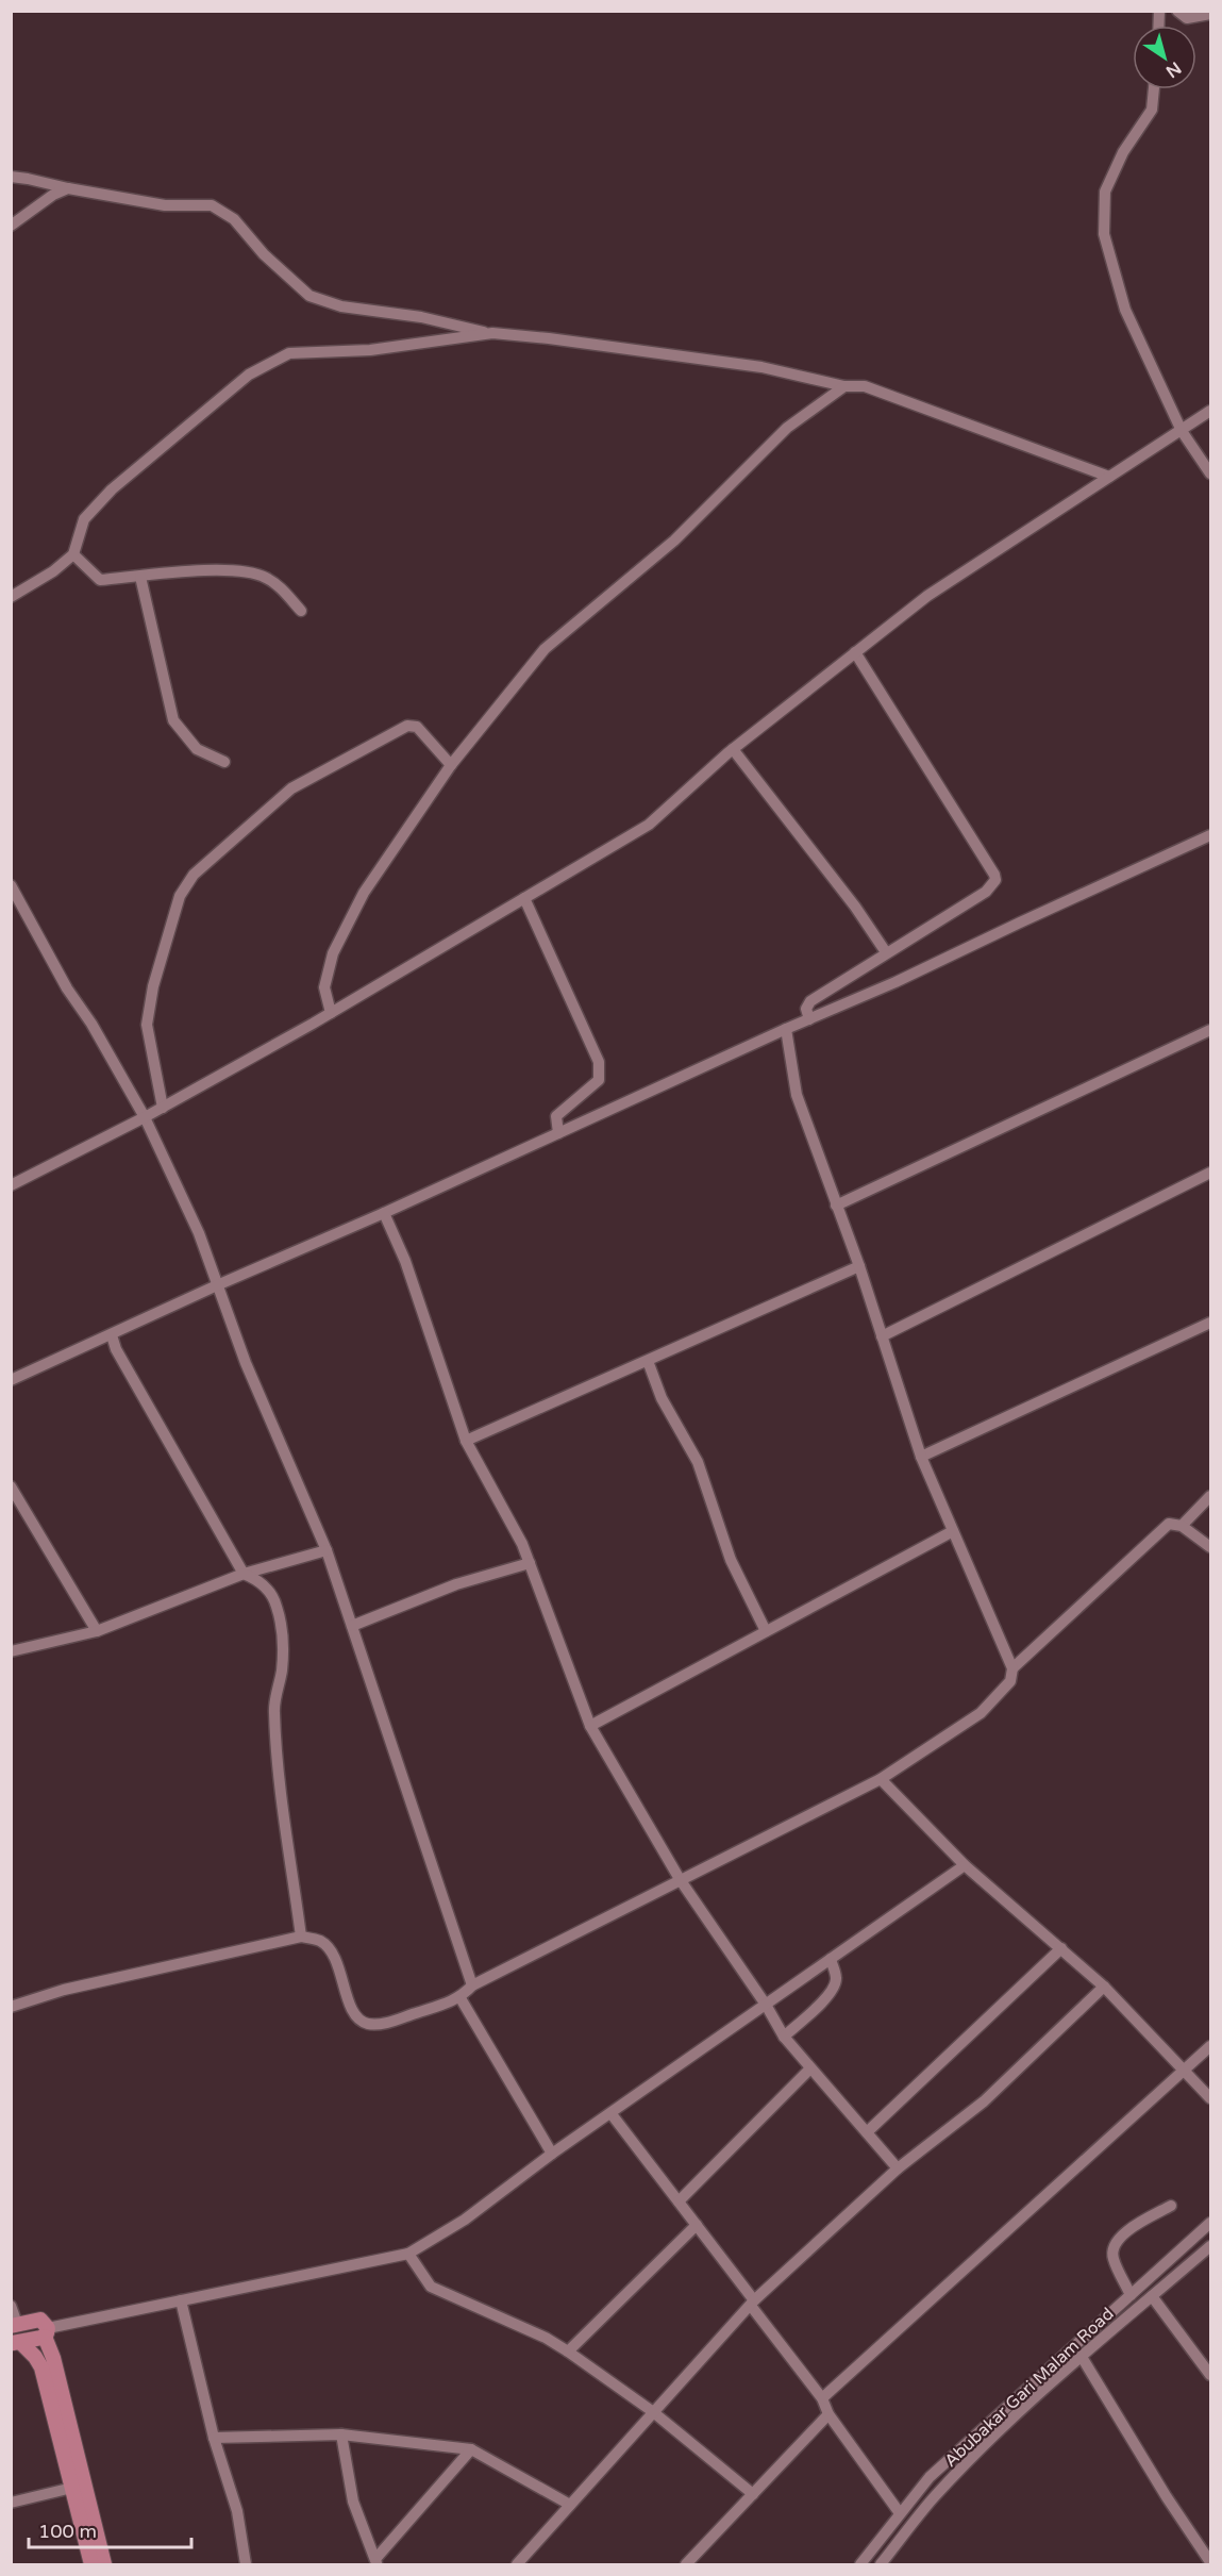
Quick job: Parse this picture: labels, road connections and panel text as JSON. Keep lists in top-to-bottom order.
{
  "streets": {
    "street": ["Abubakar Gari Malam Road"]
  },
  "scale_bar": "100 m",
  "north": "bottom right"
}
